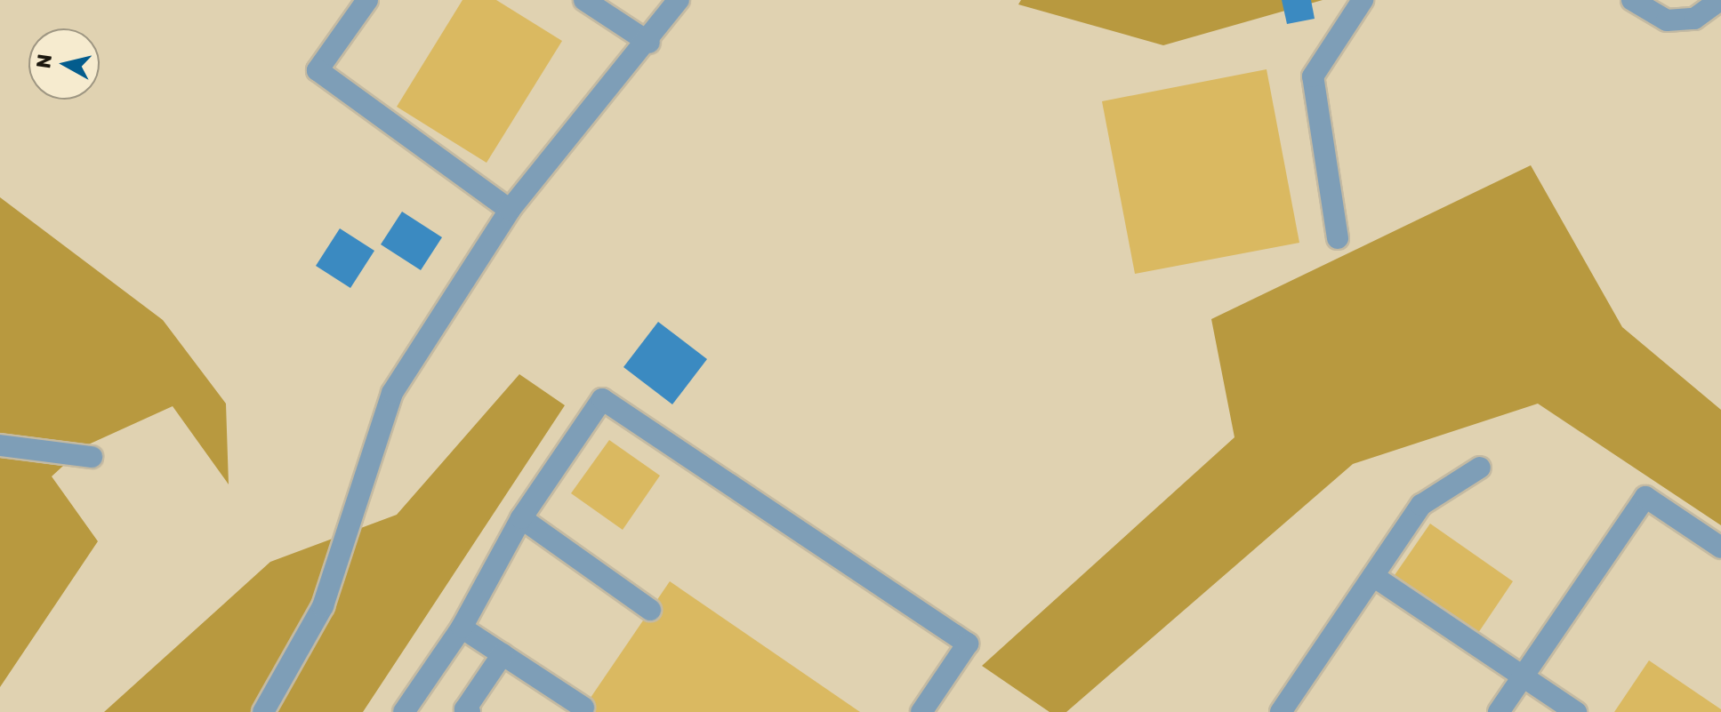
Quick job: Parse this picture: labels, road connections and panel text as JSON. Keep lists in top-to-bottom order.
{
  "north": "left"
}
